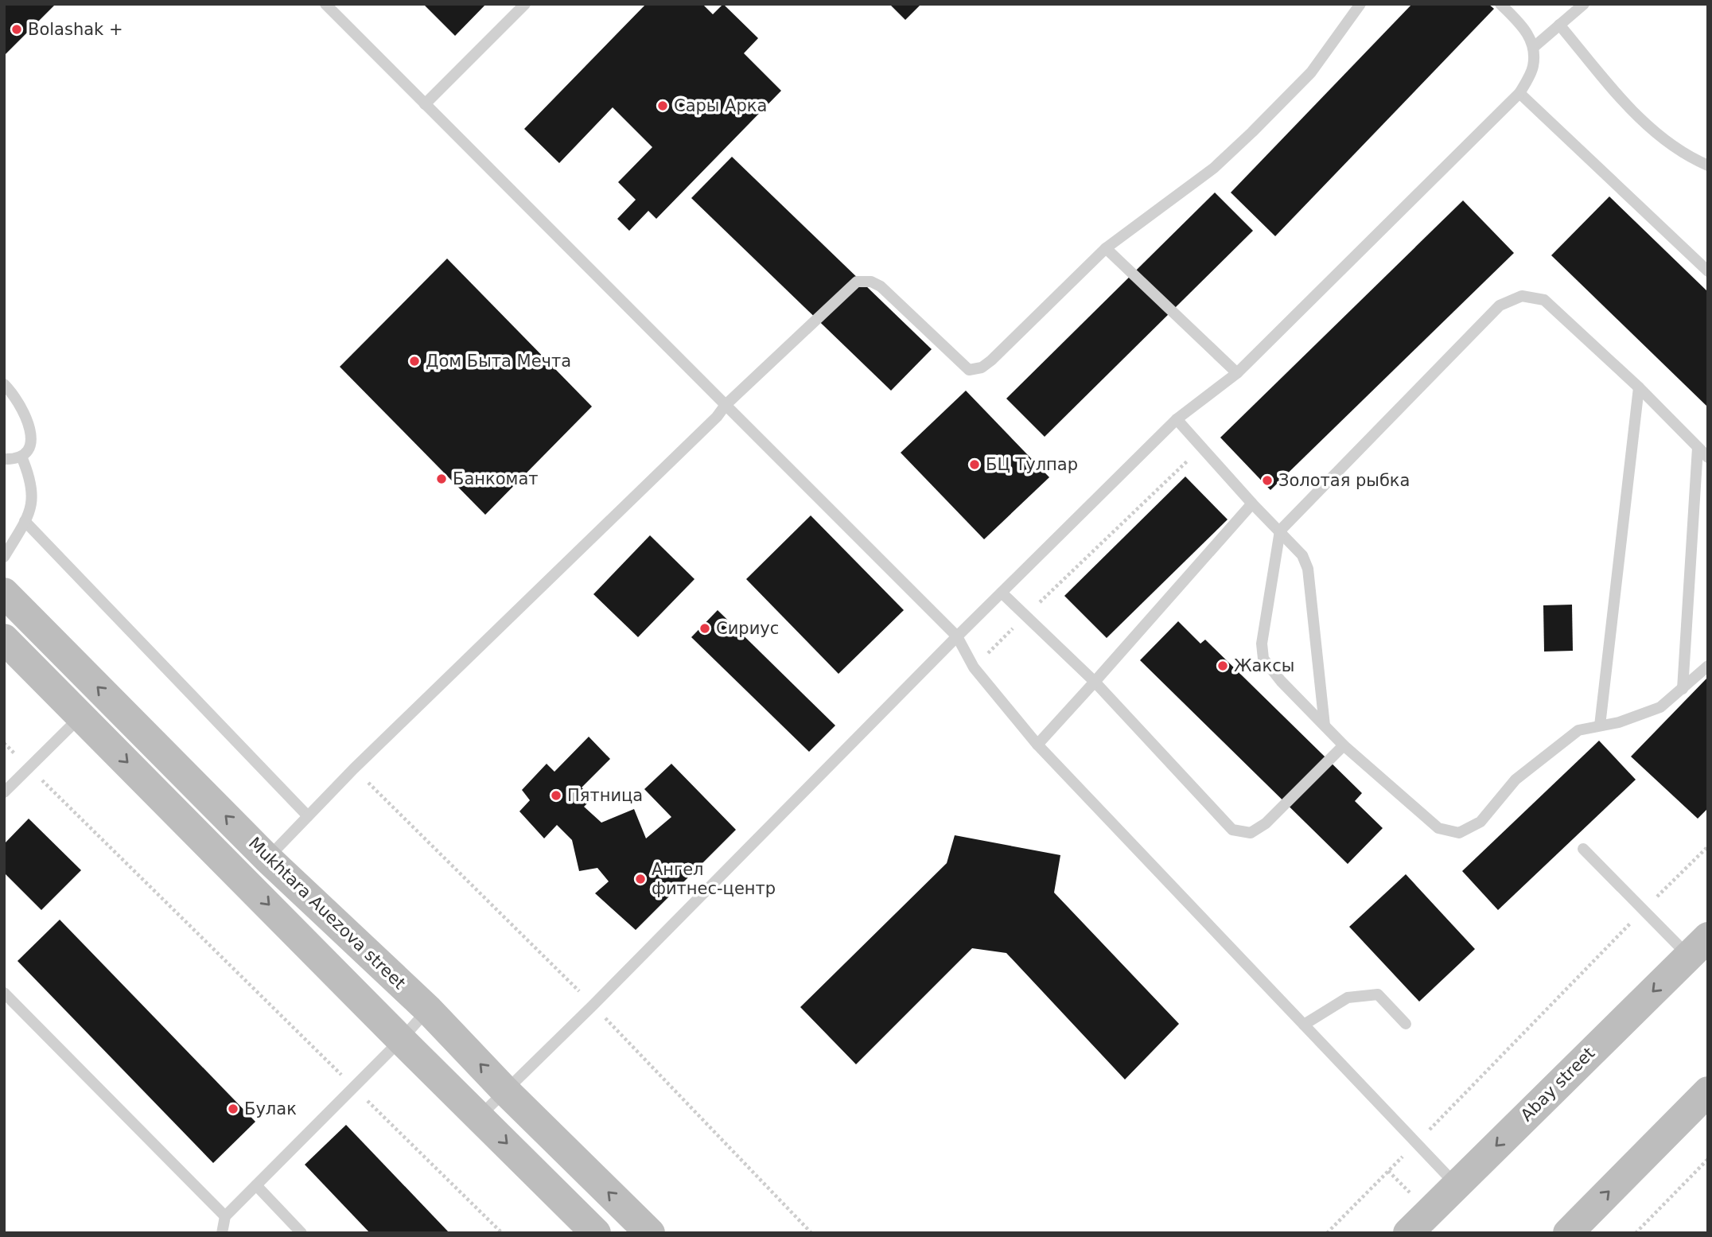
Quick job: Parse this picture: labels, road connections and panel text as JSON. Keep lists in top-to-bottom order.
{
  "streets": {
    "main road": ["Mukhtara Auezova street", "Abay street"]
  },
  "places": [
    "Bolashak +",
    "Сары Арка",
    "Дом Быта Мечта",
    "БЦ Тулпар",
    "Банкомат",
    "Золотая рыбка",
    "Сириус",
    "Жаксы",
    "Пятница",
    "Ангел фитнес-центр",
    "Булак"
  ]
}
